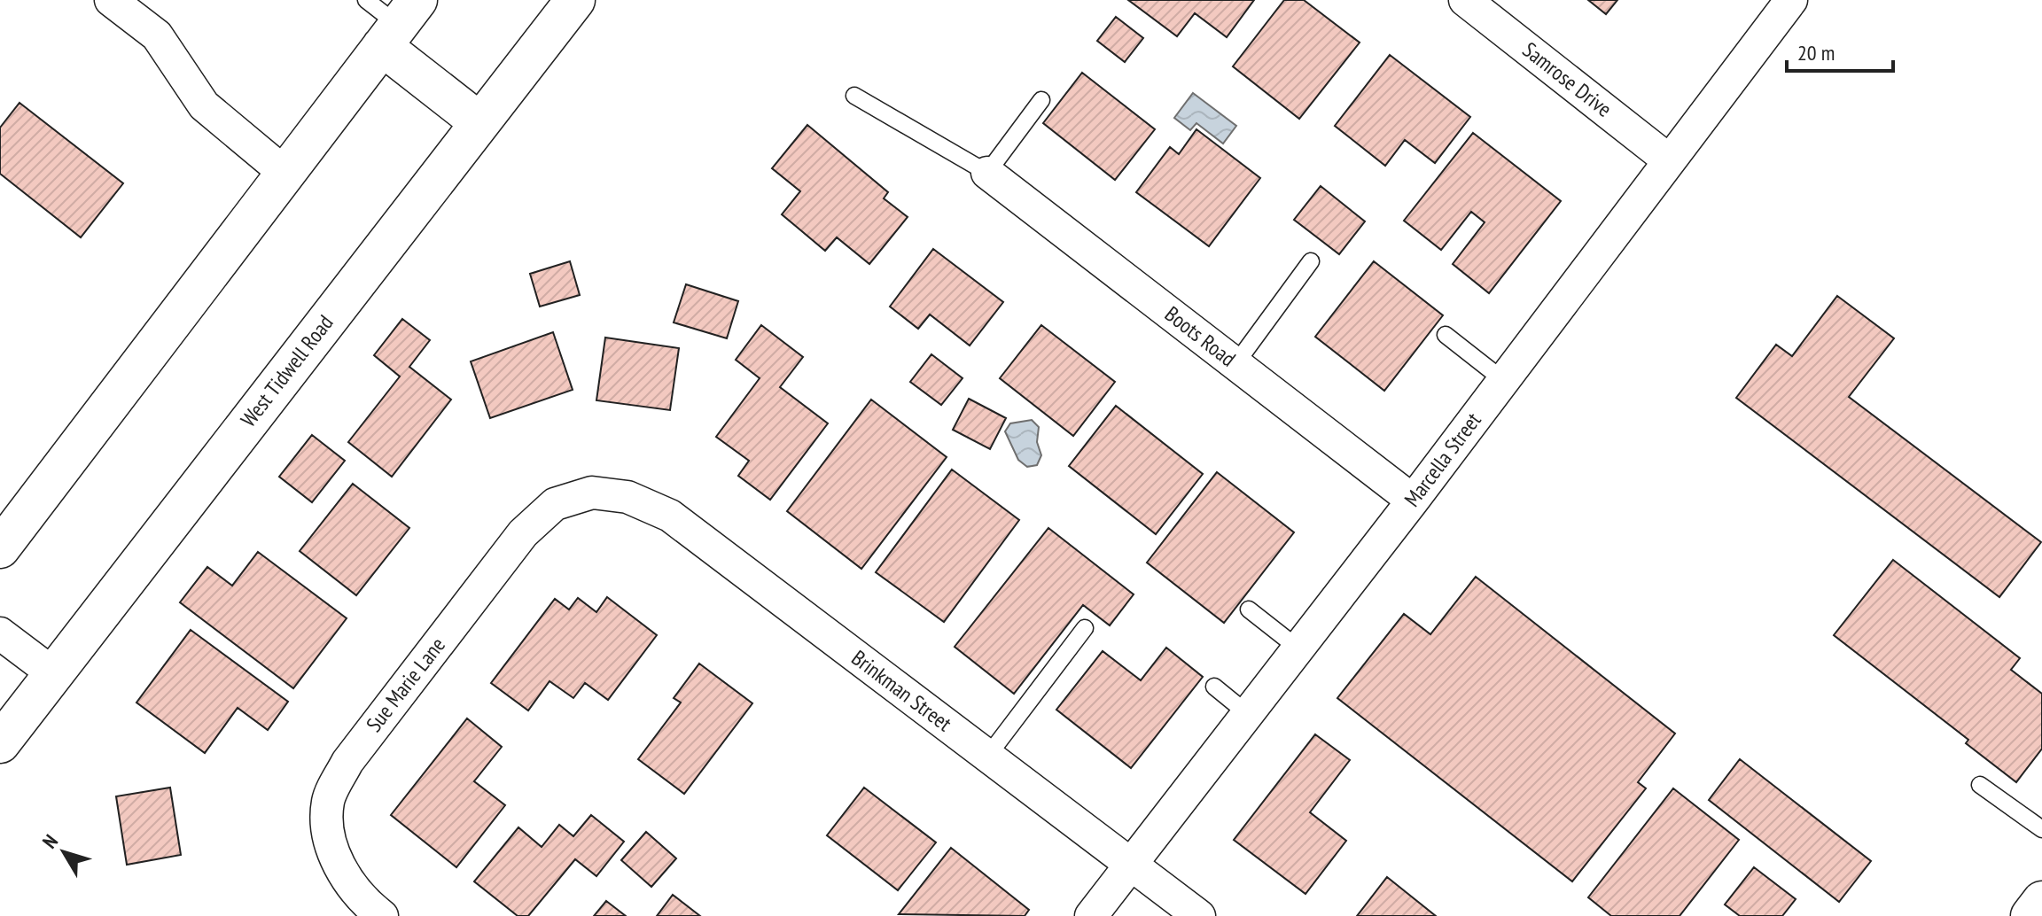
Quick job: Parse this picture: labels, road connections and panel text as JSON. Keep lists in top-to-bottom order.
{
  "streets": {
    "main road": ["West Tidwell Road"],
    "street": [
      "Samrose Drive",
      "Boots Road",
      "Marcella Street",
      "Sue Marie Lane",
      "Brinkman Street"
    ]
  },
  "crossings": [
    ["Samrose Drive", "Marcella Street"],
    ["Boots Road", "Marcella Street"],
    ["Marcella Street", "Brinkman Street"],
    ["Sue Marie Lane", "Brinkman Street"]
  ],
  "scale_bar": "20 m",
  "north": "top left"
}
